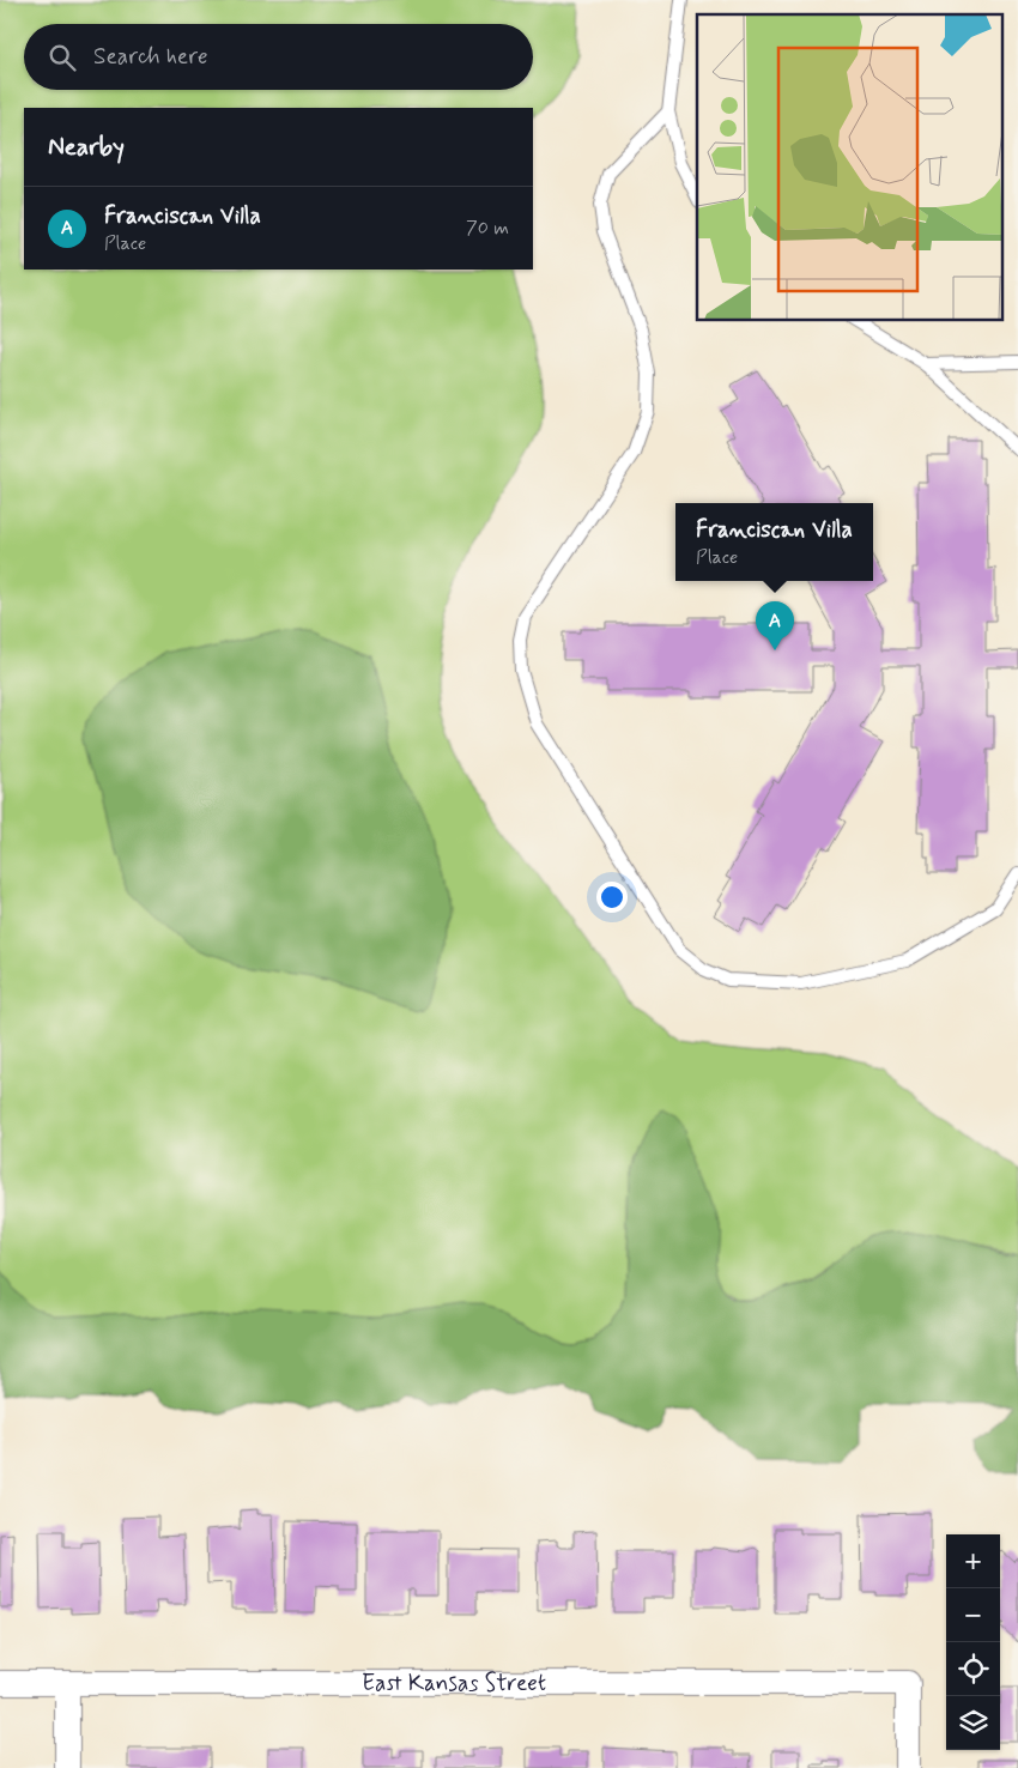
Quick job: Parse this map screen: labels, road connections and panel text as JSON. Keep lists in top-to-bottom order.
{
  "streets": {
    "street": ["East Kansas Street"]
  },
  "page": {
    "search": "Search here",
    "heading": "Nearby",
    "list": [
      {
        "mark": "A",
        "name": "Franciscan Villa",
        "note": "Place",
        "value": "70 m"
      }
    ],
    "popup": ["Franciscan Villa", "Place"],
    "pins": "A",
    "map_buttons": ["+", "−"]
  }
}
